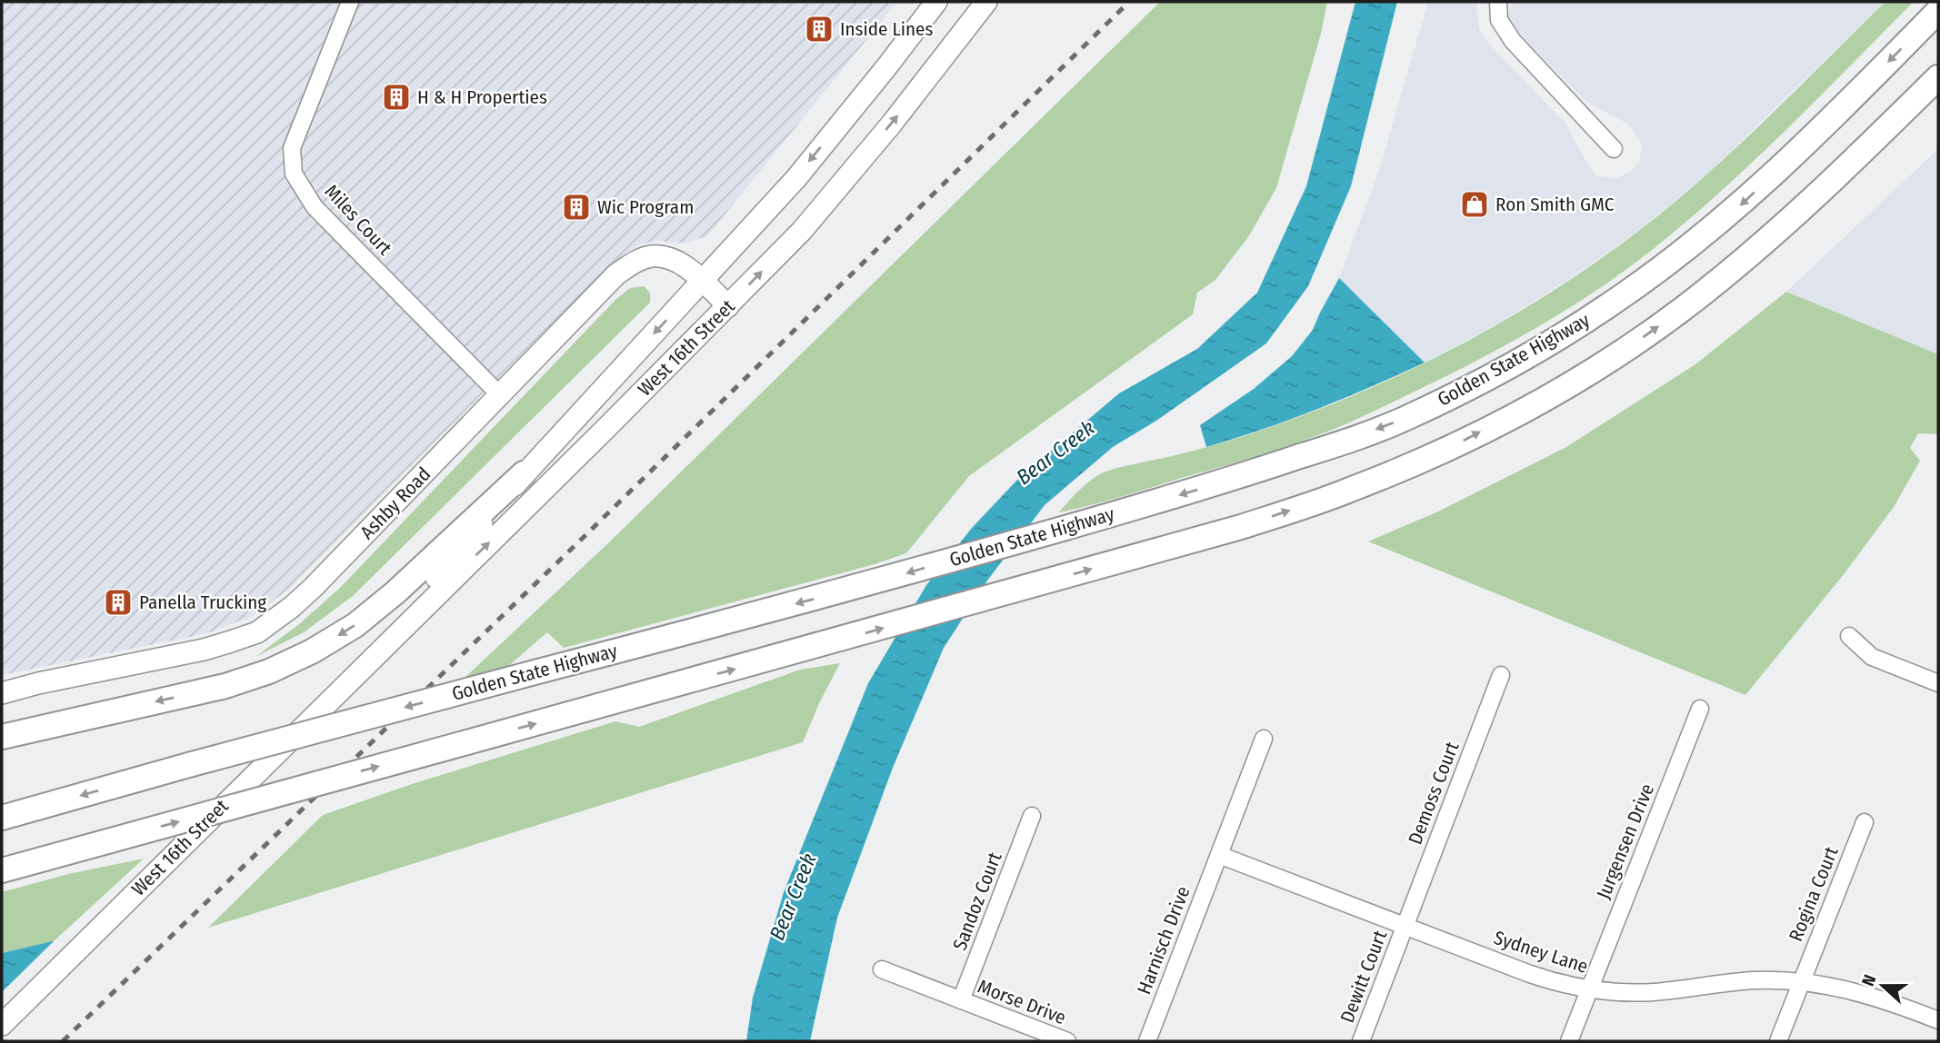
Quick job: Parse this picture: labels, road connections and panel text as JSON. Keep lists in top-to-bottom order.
{
  "streets": {
    "highway": ["Golden State Highway"],
    "main road": ["West 16th Street", "Ashby Road"],
    "street": [
      "Miles Court",
      "Demoss Court",
      "Jurgensen Drive",
      "Rogina Court",
      "Sandoz Court",
      "Harnisch Drive",
      "Sydney Lane",
      "Dewitt Court",
      "Morse Drive"
    ]
  },
  "crossings": [
    ["Miles Court", "Ashby Road"],
    ["West 16th Street", "Ashby Road"],
    ["Demoss Court", "Sydney Lane"],
    ["Demoss Court", "Dewitt Court"],
    ["Jurgensen Drive", "Sydney Lane"],
    ["Rogina Court", "Sydney Lane"],
    ["Sandoz Court", "Morse Drive"],
    ["Harnisch Drive", "Sydney Lane"],
    ["Sydney Lane", "Dewitt Court"]
  ],
  "water": ["Bear Creek"],
  "places": {
    "building": [
      "Inside Lines",
      "H & H Properties",
      "Wic Program",
      "Panella Trucking"
    ],
    "shop": ["Ron Smith GMC"]
  },
  "north": "left"
}
